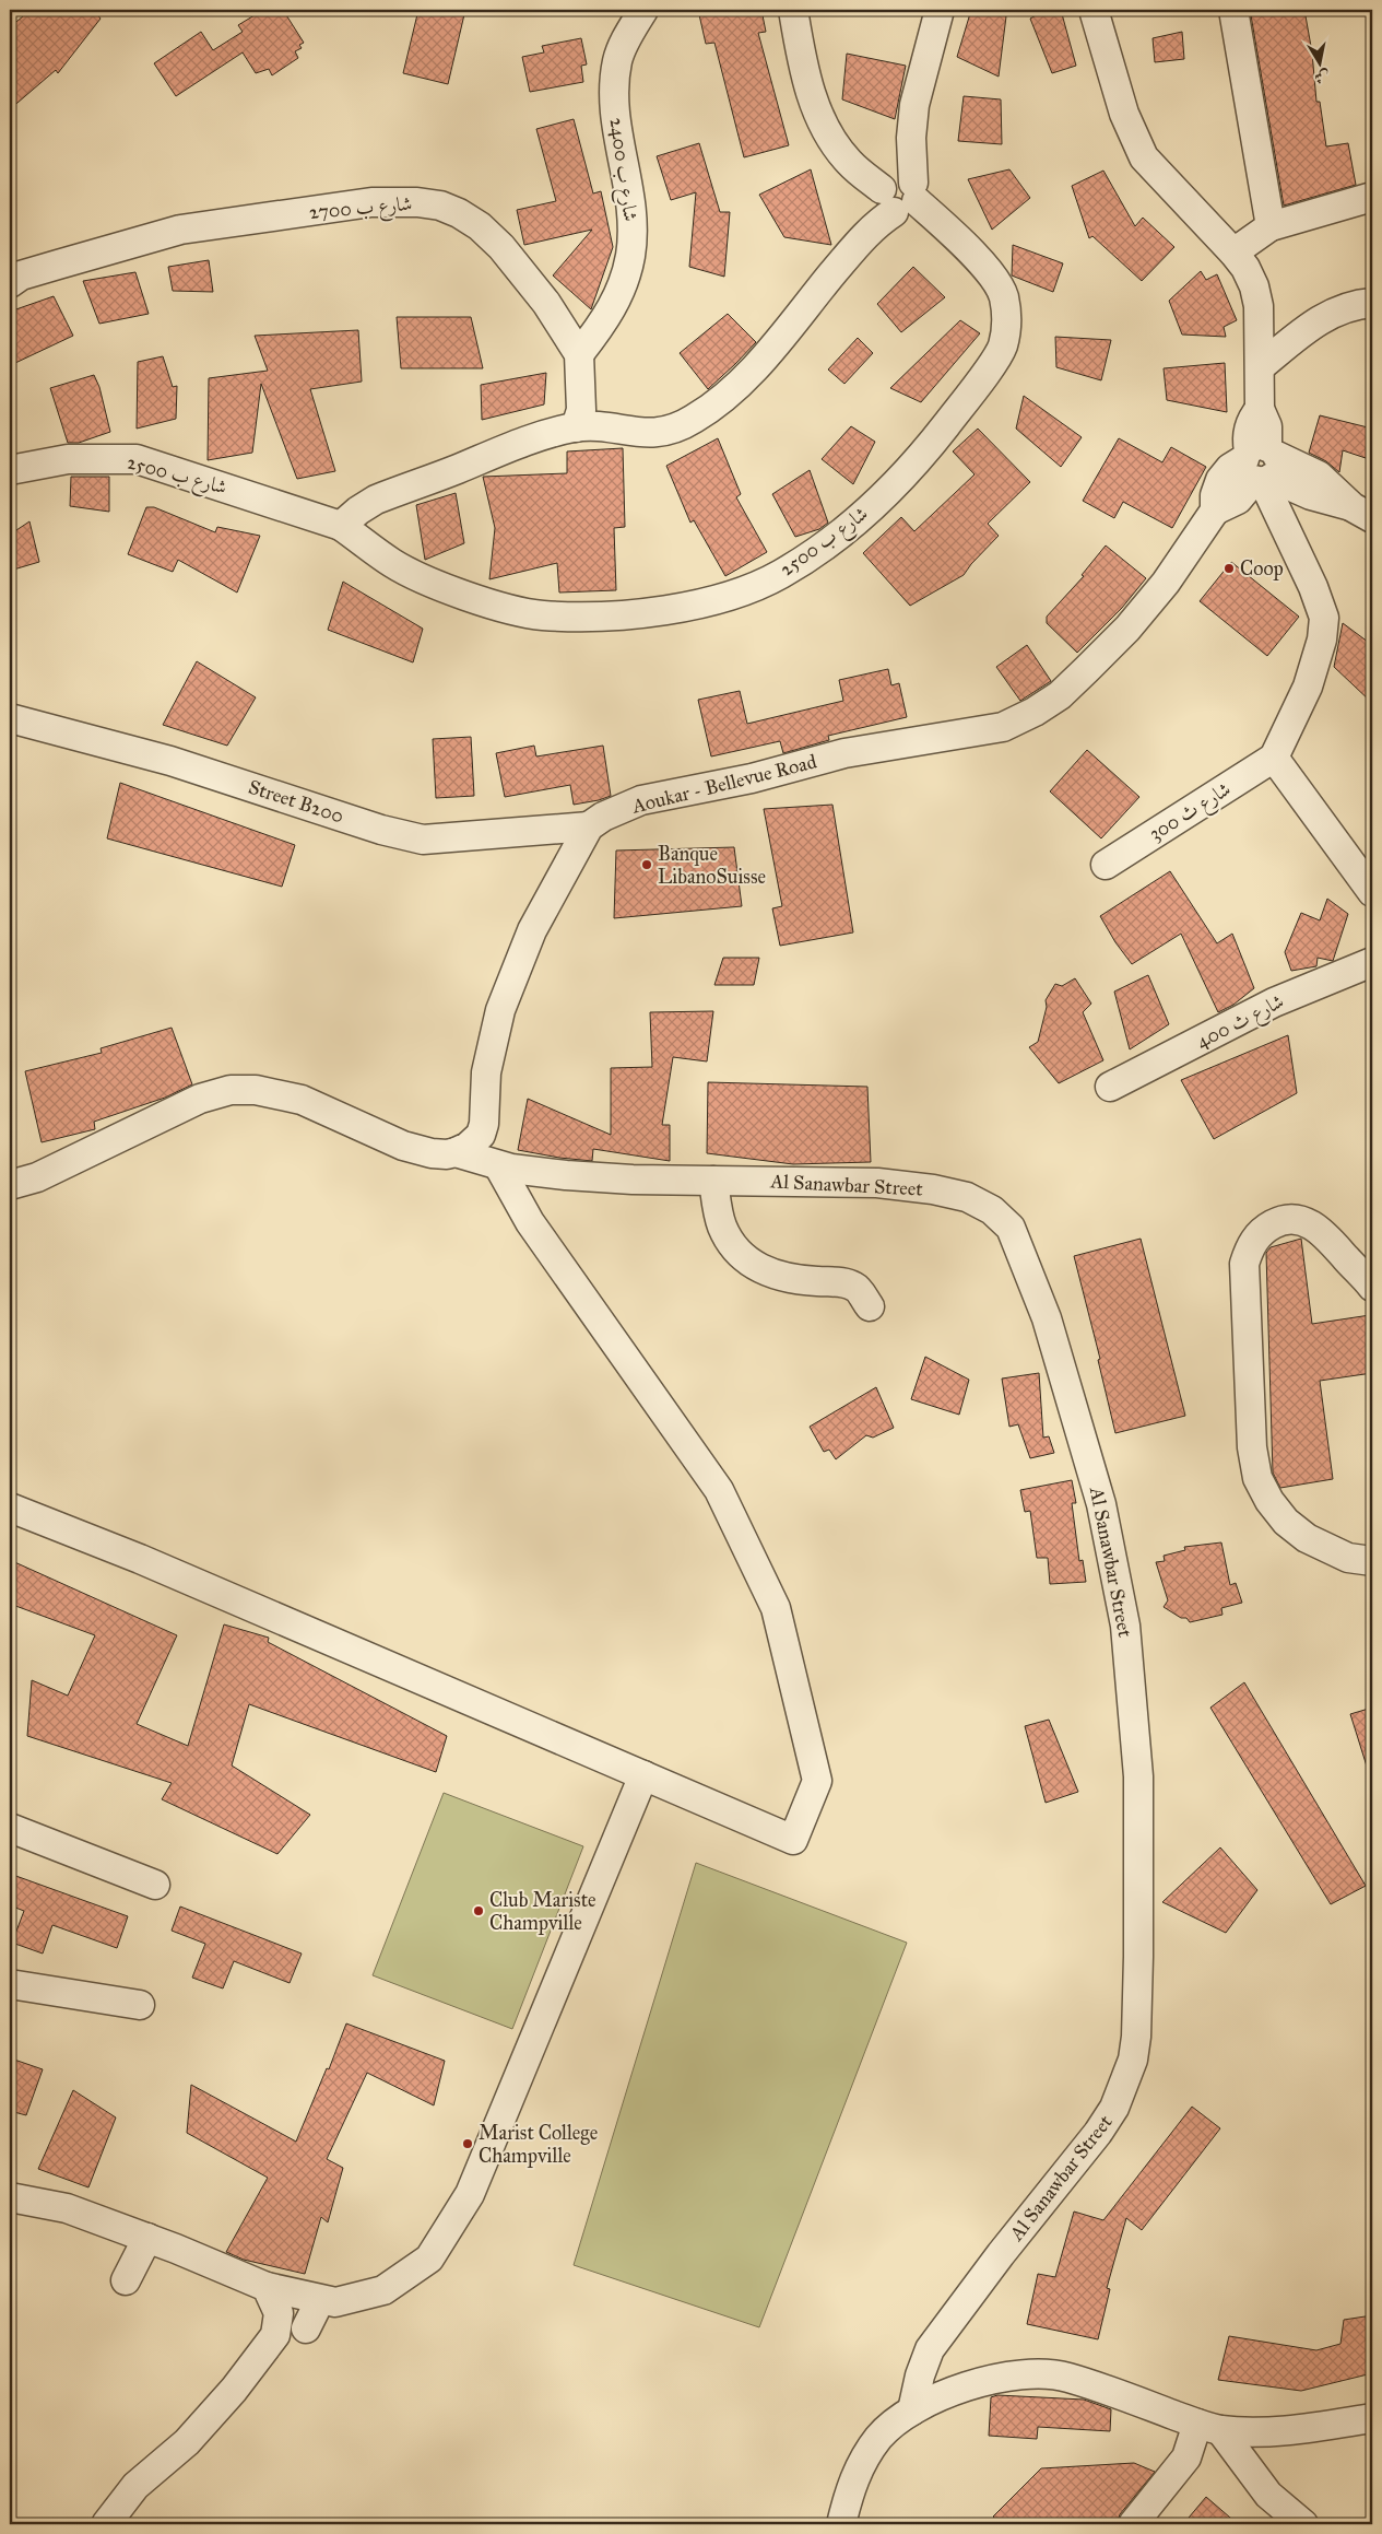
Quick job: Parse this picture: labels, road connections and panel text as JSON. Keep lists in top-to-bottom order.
{
  "streets": {
    "street": [
      "شارع ب 2400",
      "شارع ب 2700",
      "شارع ب 2500",
      "Aoukar - Bellevue Road",
      "Street B200",
      "شارع ث 300",
      "شارع ث 400",
      "Al Sanawbar Street"
    ]
  },
  "crossings": [
    ["شارع ب 2400", "شارع ب 2700"],
    ["Aoukar - Bellevue Road", "Street B200"]
  ],
  "places": [
    "Coop",
    "Banque LibanoSuisse",
    "Club Mariste Champville",
    "Marist College Champville"
  ],
  "north": "bottom"
}
